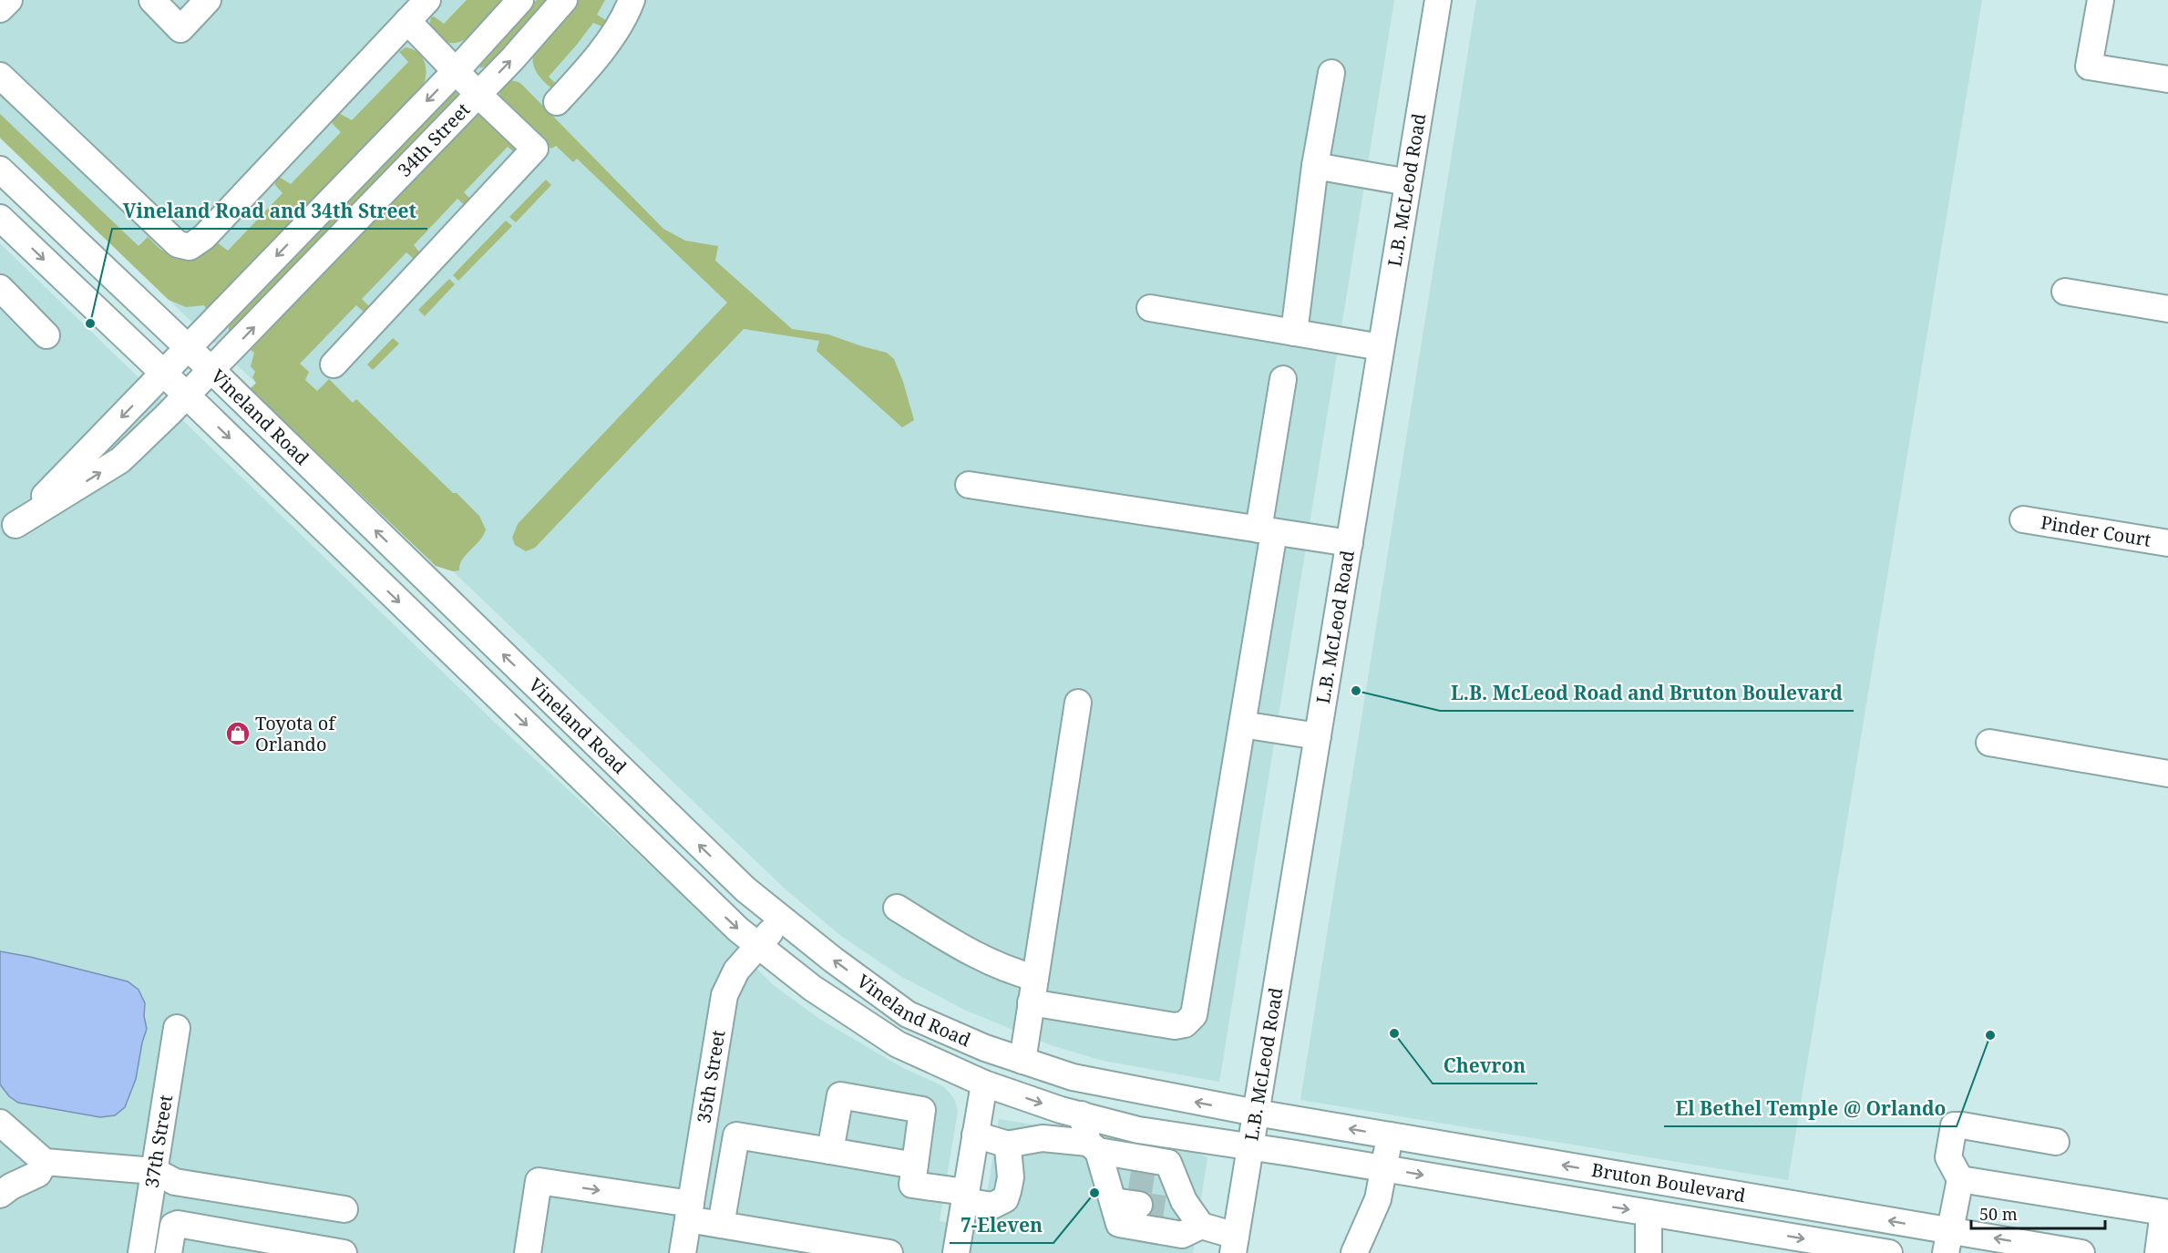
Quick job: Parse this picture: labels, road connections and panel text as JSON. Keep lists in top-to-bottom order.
{
  "streets": {
    "street": [
      "34th Street",
      "L.B. McLeod Road",
      "Vineland Road",
      "Pinder Court",
      "35th Street",
      "37th Street",
      "Bruton Boulevard"
    ]
  },
  "crossings": [
    ["34th Street", "Vineland Road"],
    ["L.B. McLeod Road", "Vineland Road"],
    ["L.B. McLeod Road", "Bruton Boulevard"],
    ["Vineland Road", "35th Street"],
    ["Vineland Road", "Bruton Boulevard"]
  ],
  "places": {
    "other": [
      "Vineland Road and 34th Street",
      "L.B. McLeod Road and Bruton Boulevard",
      "Chevron",
      "El Bethel Temple @ Orlando",
      "7-Eleven"
    ],
    "shop": ["Toyota of Orlando"]
  },
  "scale_bar": "50 m"
}
